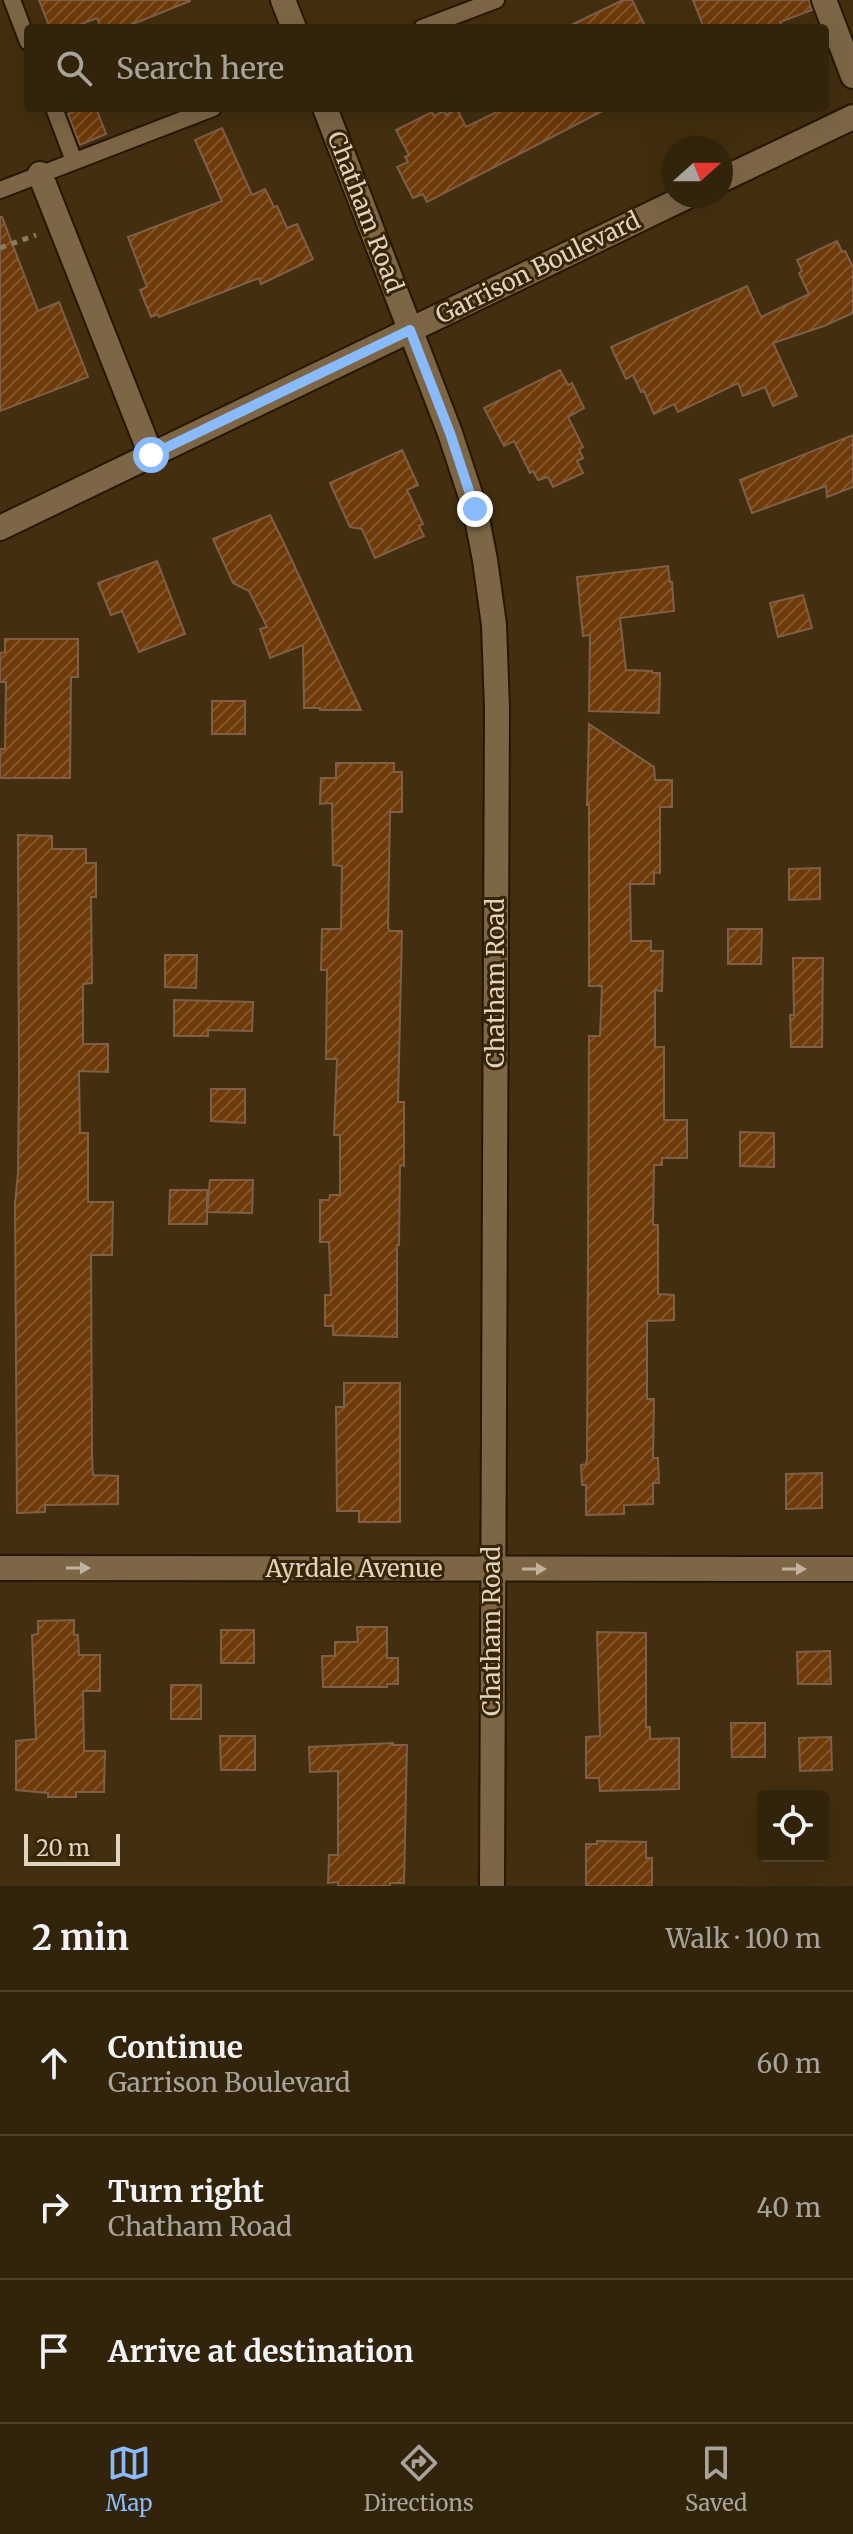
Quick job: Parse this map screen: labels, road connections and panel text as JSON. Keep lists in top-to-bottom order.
{
  "streets": {
    "street": ["Chatham Road", "Garrison Boulevard", "Ayrdale Avenue"]
  },
  "crossings": [
    ["Chatham Road", "Garrison Boulevard"],
    ["Chatham Road", "Ayrdale Avenue"]
  ],
  "one_way": ["Ayrdale Avenue"],
  "scale_bar": "20 m",
  "north": "right",
  "page": {
    "search": "Search here",
    "scale": "20 m",
    "heading": ["2 min", "Walk · 100 m"],
    "list": [
      ["Continue", "Garrison Boulevard", "60 m"],
      ["Turn right", "Chatham Road", "40 m"],
      "Arrive at destination"
    ],
    "nav": ["Map", "Directions", "Saved"]
  }
}
